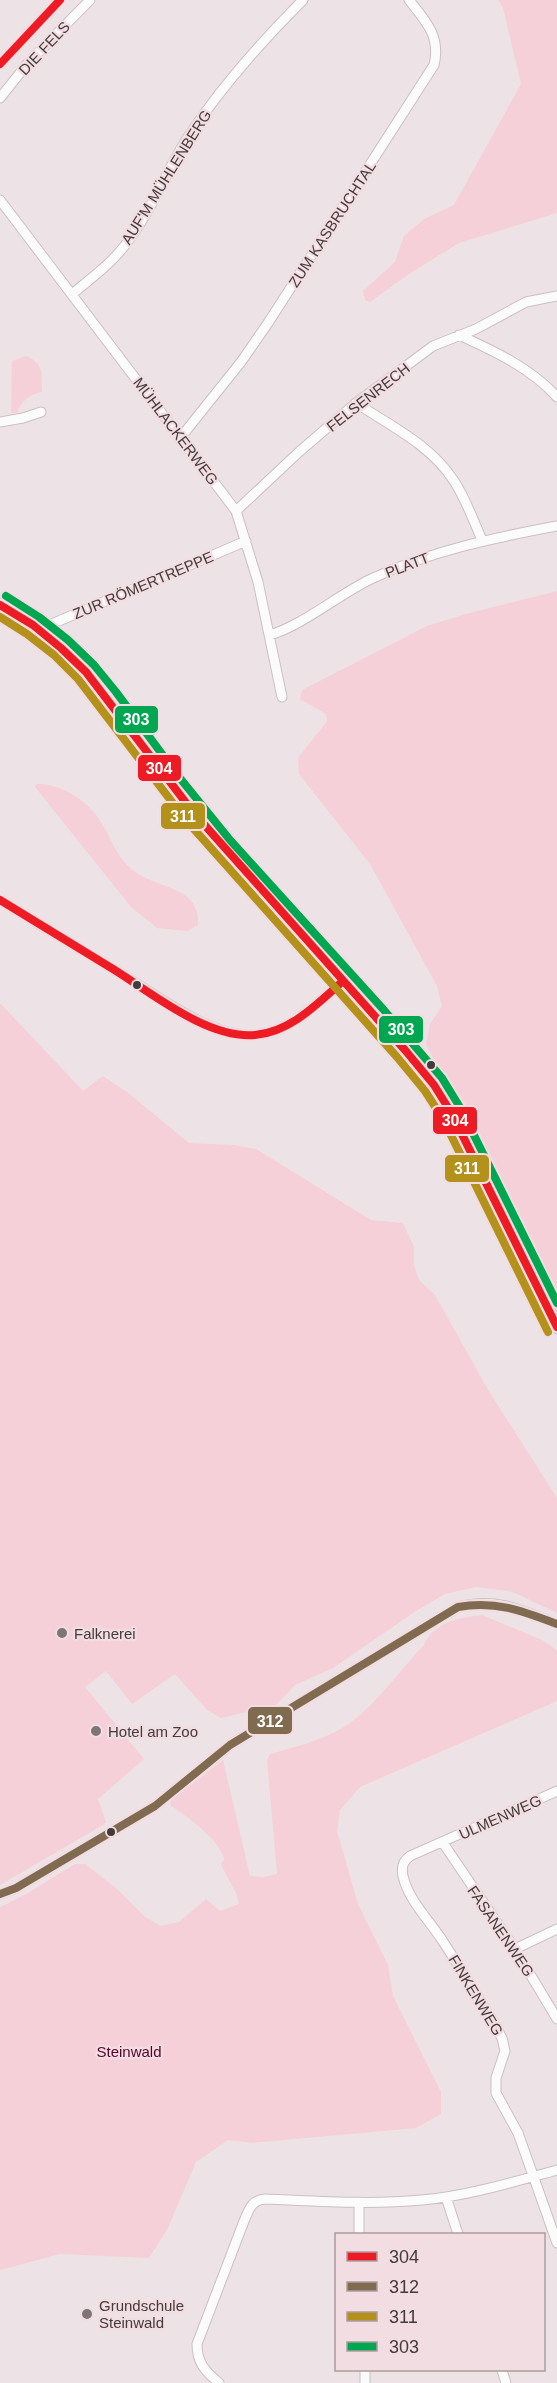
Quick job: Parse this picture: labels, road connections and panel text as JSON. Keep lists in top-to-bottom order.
{
  "streets": {
    "street": [
      "DIE FELS",
      "AUF'M MÜHLENBERG",
      "ZUM KASBRUCHTAL",
      "FELSENRECH",
      "MÜHLACKERWEG",
      "PLATT",
      "ZUR RÖMERTREPPE",
      "ULMENWEG",
      "FASANENWEG",
      "FINKENWEG"
    ]
  },
  "crossings": [
    ["AUF'M MÜHLENBERG", "MÜHLACKERWEG"],
    ["ZUM KASBRUCHTAL", "MÜHLACKERWEG"],
    ["FELSENRECH", "MÜHLACKERWEG"],
    ["MÜHLACKERWEG", "PLATT"],
    ["MÜHLACKERWEG", "ZUR RÖMERTREPPE"],
    ["ULMENWEG", "FASANENWEG"],
    ["ULMENWEG", "FINKENWEG"],
    ["FASANENWEG", "FINKENWEG"]
  ],
  "parks": ["Steinwald"],
  "places": ["Falknerei", "Hotel am Zoo", "Grundschule Steinwald"],
  "lines": [
    "transit line 304",
    "transit line 303",
    "transit line 311",
    "transit line 312"
  ],
  "legend": [
    "304",
    "312",
    "311",
    "303"
  ]
}
